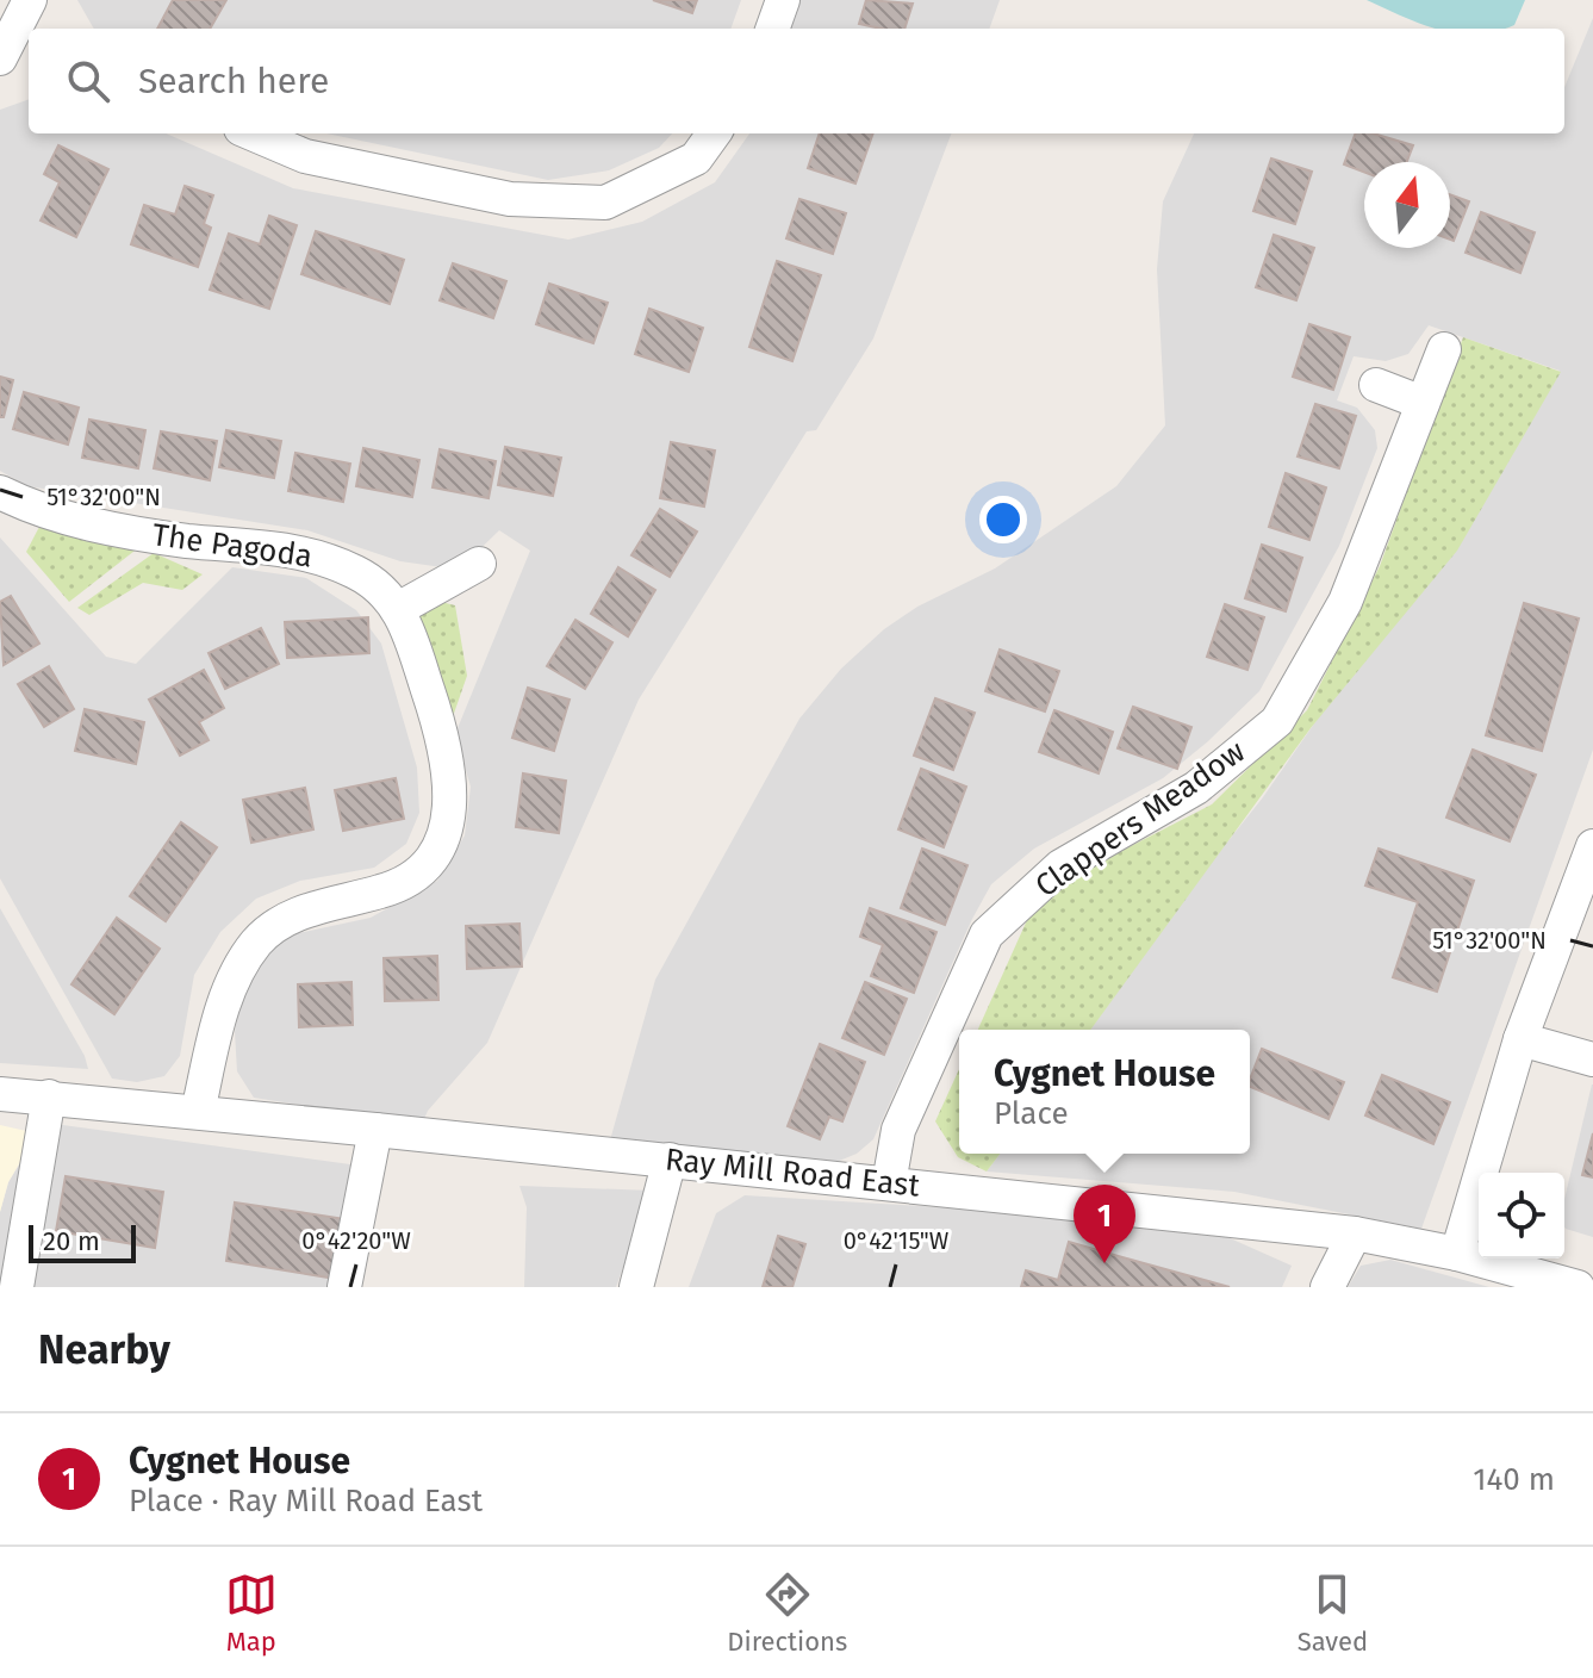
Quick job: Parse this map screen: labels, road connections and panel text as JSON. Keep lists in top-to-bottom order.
{
  "streets": {
    "street": ["The Pagoda", "Clappers Meadow", "Ray Mill Road East"]
  },
  "crossings": [
    ["The Pagoda", "Ray Mill Road East"],
    ["Clappers Meadow", "Ray Mill Road East"]
  ],
  "scale_bar": "20 m",
  "north": "top",
  "page": {
    "search": "Search here",
    "popup": ["Cygnet House", "Place"],
    "pins": "1",
    "scale": "20 m",
    "heading": "Nearby",
    "list": [
      {
        "mark": "1",
        "name": "Cygnet House",
        "note": "Place · Ray Mill Road East",
        "value": "140 m"
      }
    ],
    "nav": ["Map", "Directions", "Saved"]
  },
  "coordinates": ["51°32'00\"N", "0°42'20\"W", "0°42'15\"W"]
}
